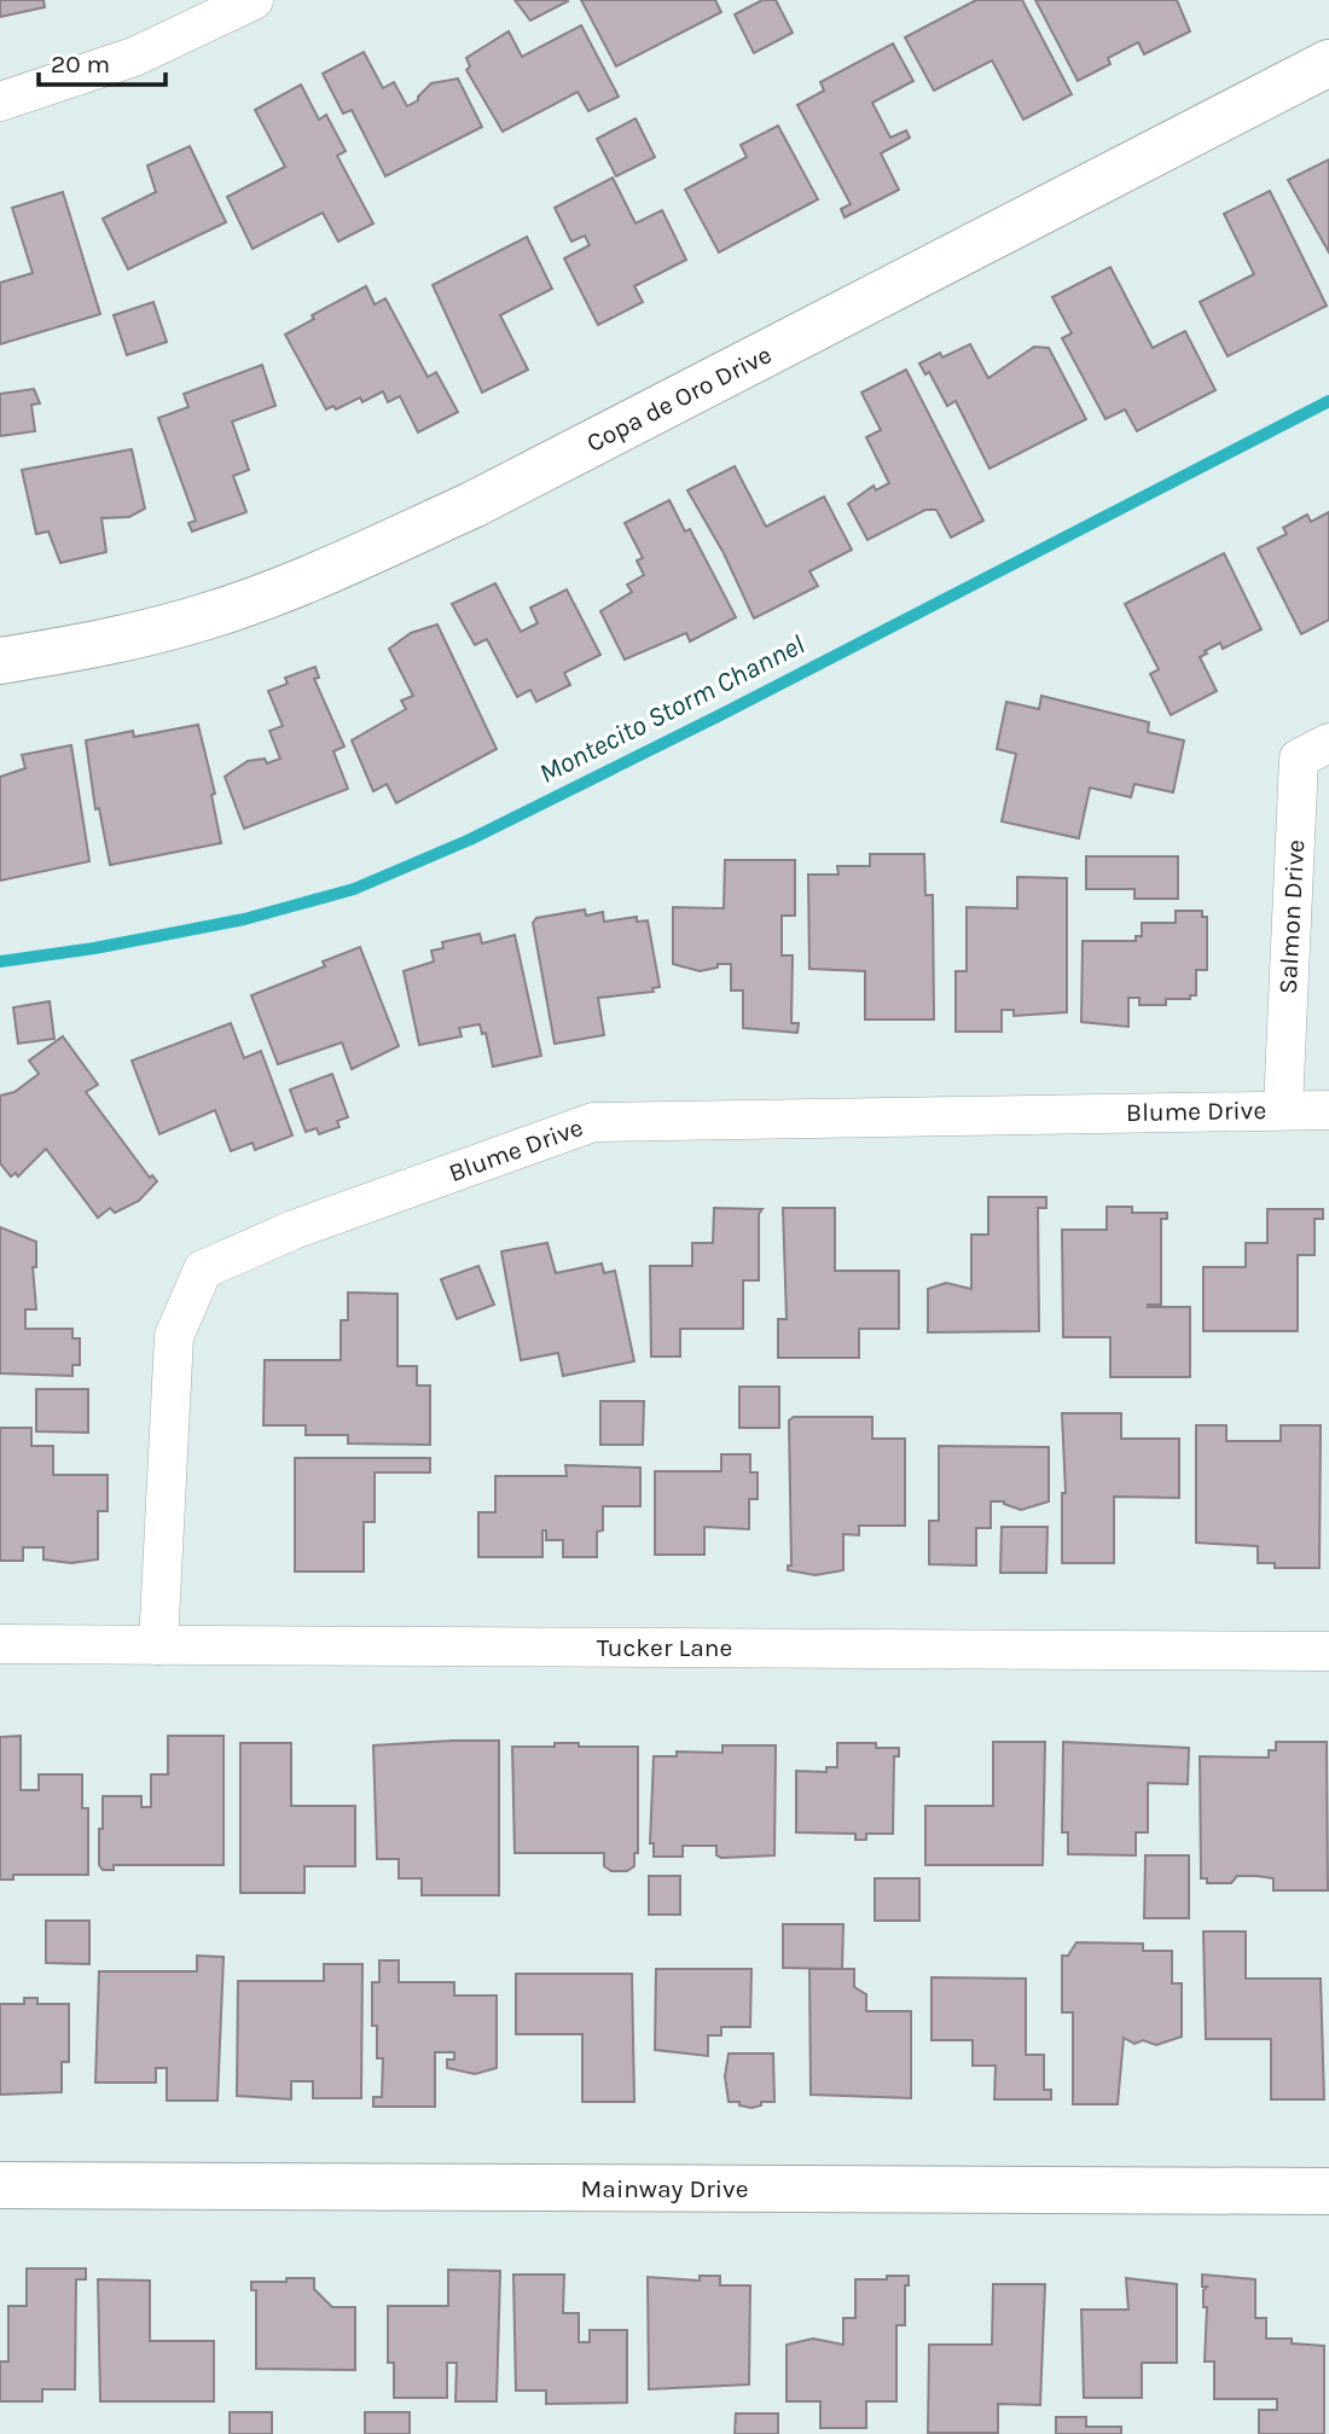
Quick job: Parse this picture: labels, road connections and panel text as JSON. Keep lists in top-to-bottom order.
{
  "streets": {
    "street": [
      "Copa de Oro Drive",
      "Salmon Drive",
      "Blume Drive",
      "Tucker Lane",
      "Mainway Drive"
    ]
  },
  "crossings": [
    ["Salmon Drive", "Blume Drive"],
    ["Blume Drive", "Tucker Lane"]
  ],
  "water": ["Montecito Storm Channel"],
  "scale_bar": "20 m"
}
